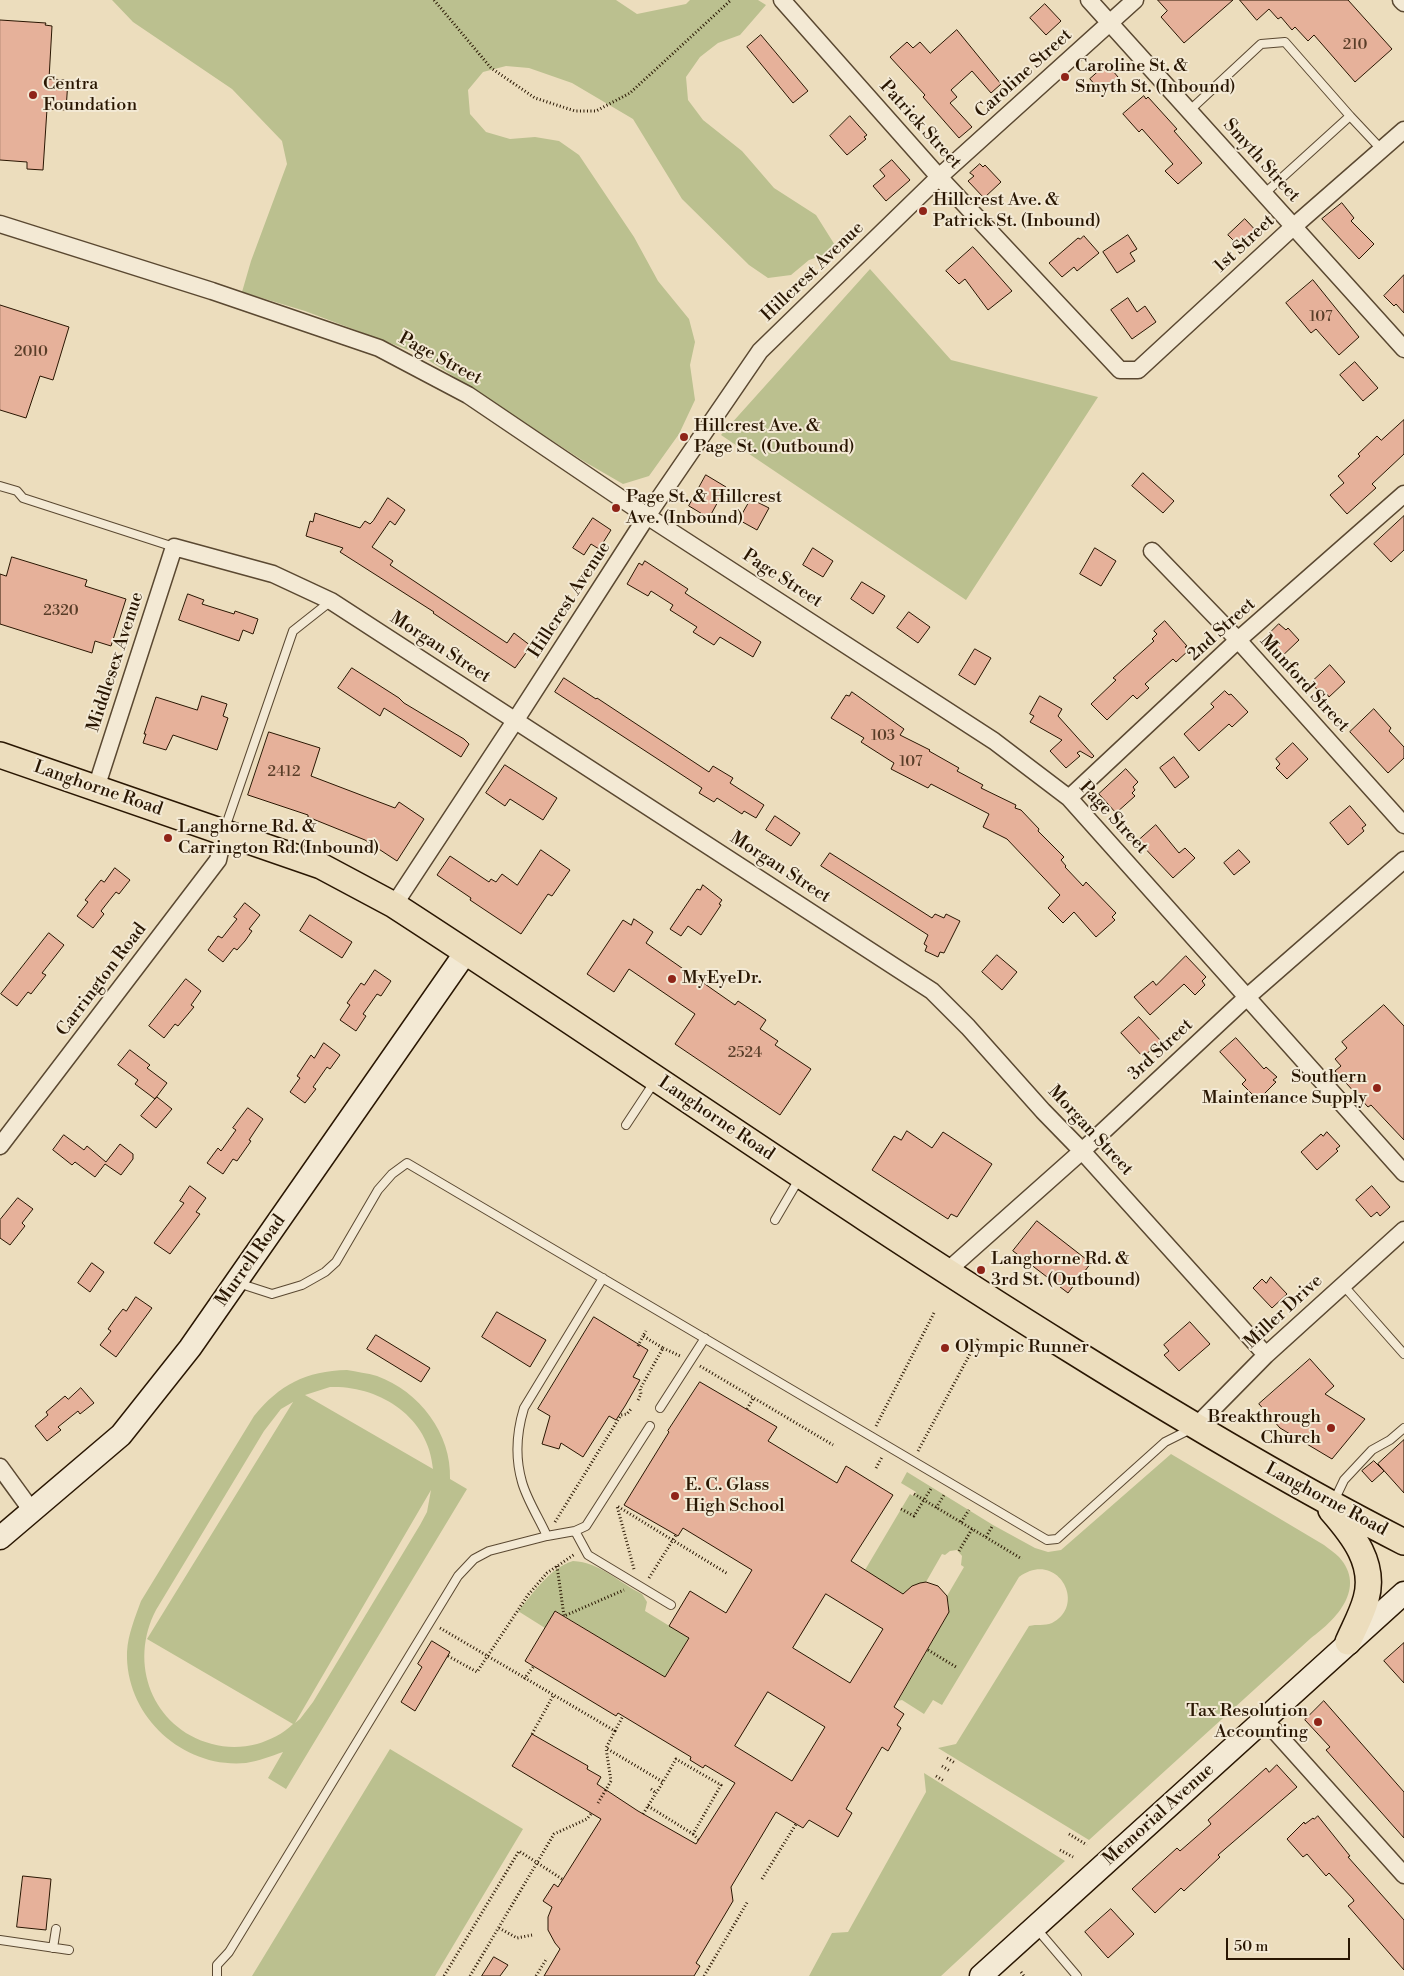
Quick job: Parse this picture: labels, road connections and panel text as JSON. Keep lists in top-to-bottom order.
{
  "streets": {
    "main road": ["Langhorne Road"],
    "street": [
      "Caroline Street",
      "Patrick Street",
      "Smyth Street",
      "1st Street",
      "Hillcrest Avenue",
      "Page Street",
      "2nd Street",
      "Morgan Street",
      "Middlesex Avenue",
      "Munford Street",
      "Carrington Road",
      "3rd Street",
      "Murrell Road",
      "Miller Drive",
      "Memorial Avenue"
    ]
  },
  "crossings": [
    ["Caroline Street", "Patrick Street"],
    ["Caroline Street", "Smyth Street"],
    ["Caroline Street", "Hillcrest Avenue"],
    ["Patrick Street", "1st Street"],
    ["Patrick Street", "Hillcrest Avenue"],
    ["Smyth Street", "1st Street"],
    ["Hillcrest Avenue", "Page Street"],
    ["Hillcrest Avenue", "Morgan Street"],
    ["Hillcrest Avenue", "Langhorne Road"],
    ["Page Street", "2nd Street"],
    ["Page Street", "3rd Street"],
    ["2nd Street", "Munford Street"],
    ["Morgan Street", "Middlesex Avenue"],
    ["Morgan Street", "3rd Street"],
    ["Morgan Street", "Miller Drive"],
    ["Middlesex Avenue", "Langhorne Road"],
    ["Langhorne Road", "Carrington Road"],
    ["Langhorne Road", "3rd Street"],
    ["Langhorne Road", "Murrell Road"],
    ["Langhorne Road", "Miller Drive"]
  ],
  "places": [
    "Caroline St. & Smyth St. (Inbound)",
    "Centra Foundation",
    "Hillcrest Ave. & Patrick St. (Inbound)",
    "Hillcrest Ave. & Page St. (Outbound)",
    "Page St. & Hillcrest Ave. (Inbound)",
    "Langhorne Rd. & Carrington Rd.(Inbound)",
    "MyEyeDr.",
    "Southern Maintenance Supply",
    "Langhorne Rd. & 3rd St. (Outbound)",
    "Olympic Runner",
    "Breakthrough Church",
    "E. C. Glass High School",
    "Tax Resolution Accounting"
  ],
  "house_numbers": [
    "210",
    "107",
    "2010",
    "2320",
    "103",
    "107",
    "2412",
    "2524"
  ],
  "scale_bar": "50 m"
}
